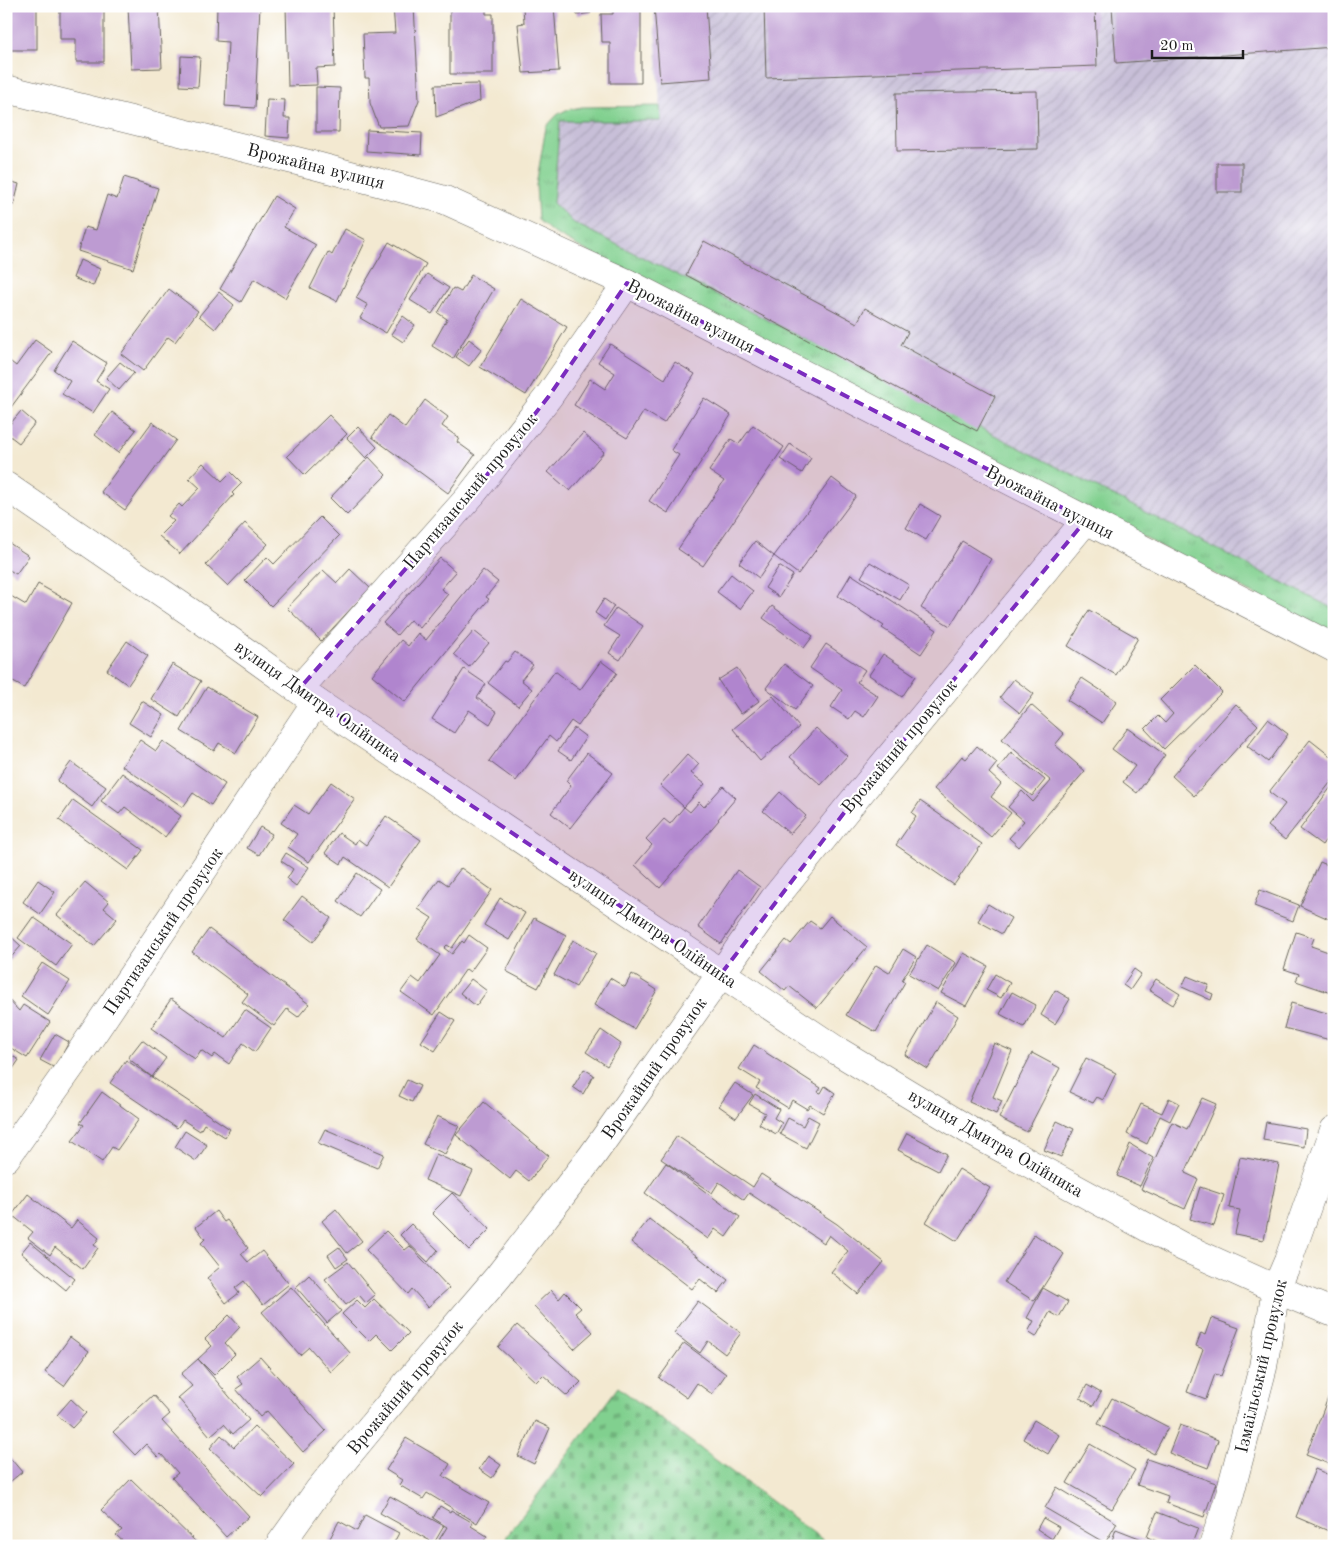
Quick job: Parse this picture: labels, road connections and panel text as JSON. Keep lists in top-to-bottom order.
{
  "streets": {
    "street": [
      "Врожайна вулиця",
      "Партизанський провулок",
      "вулиця Дмитра Олійника",
      "Врожайний провулок",
      "Ізмаїльський провулок"
    ]
  },
  "crossings": [
    ["Врожайна вулиця", "Партизанський провулок"],
    ["Врожайна вулиця", "Врожайний провулок"],
    ["Партизанський провулок", "вулиця Дмитра Олійника"],
    ["вулиця Дмитра Олійника", "Врожайний провулок"],
    ["вулиця Дмитра Олійника", "Ізмаїльський провулок"]
  ],
  "scale_bar": "20 m"
}
